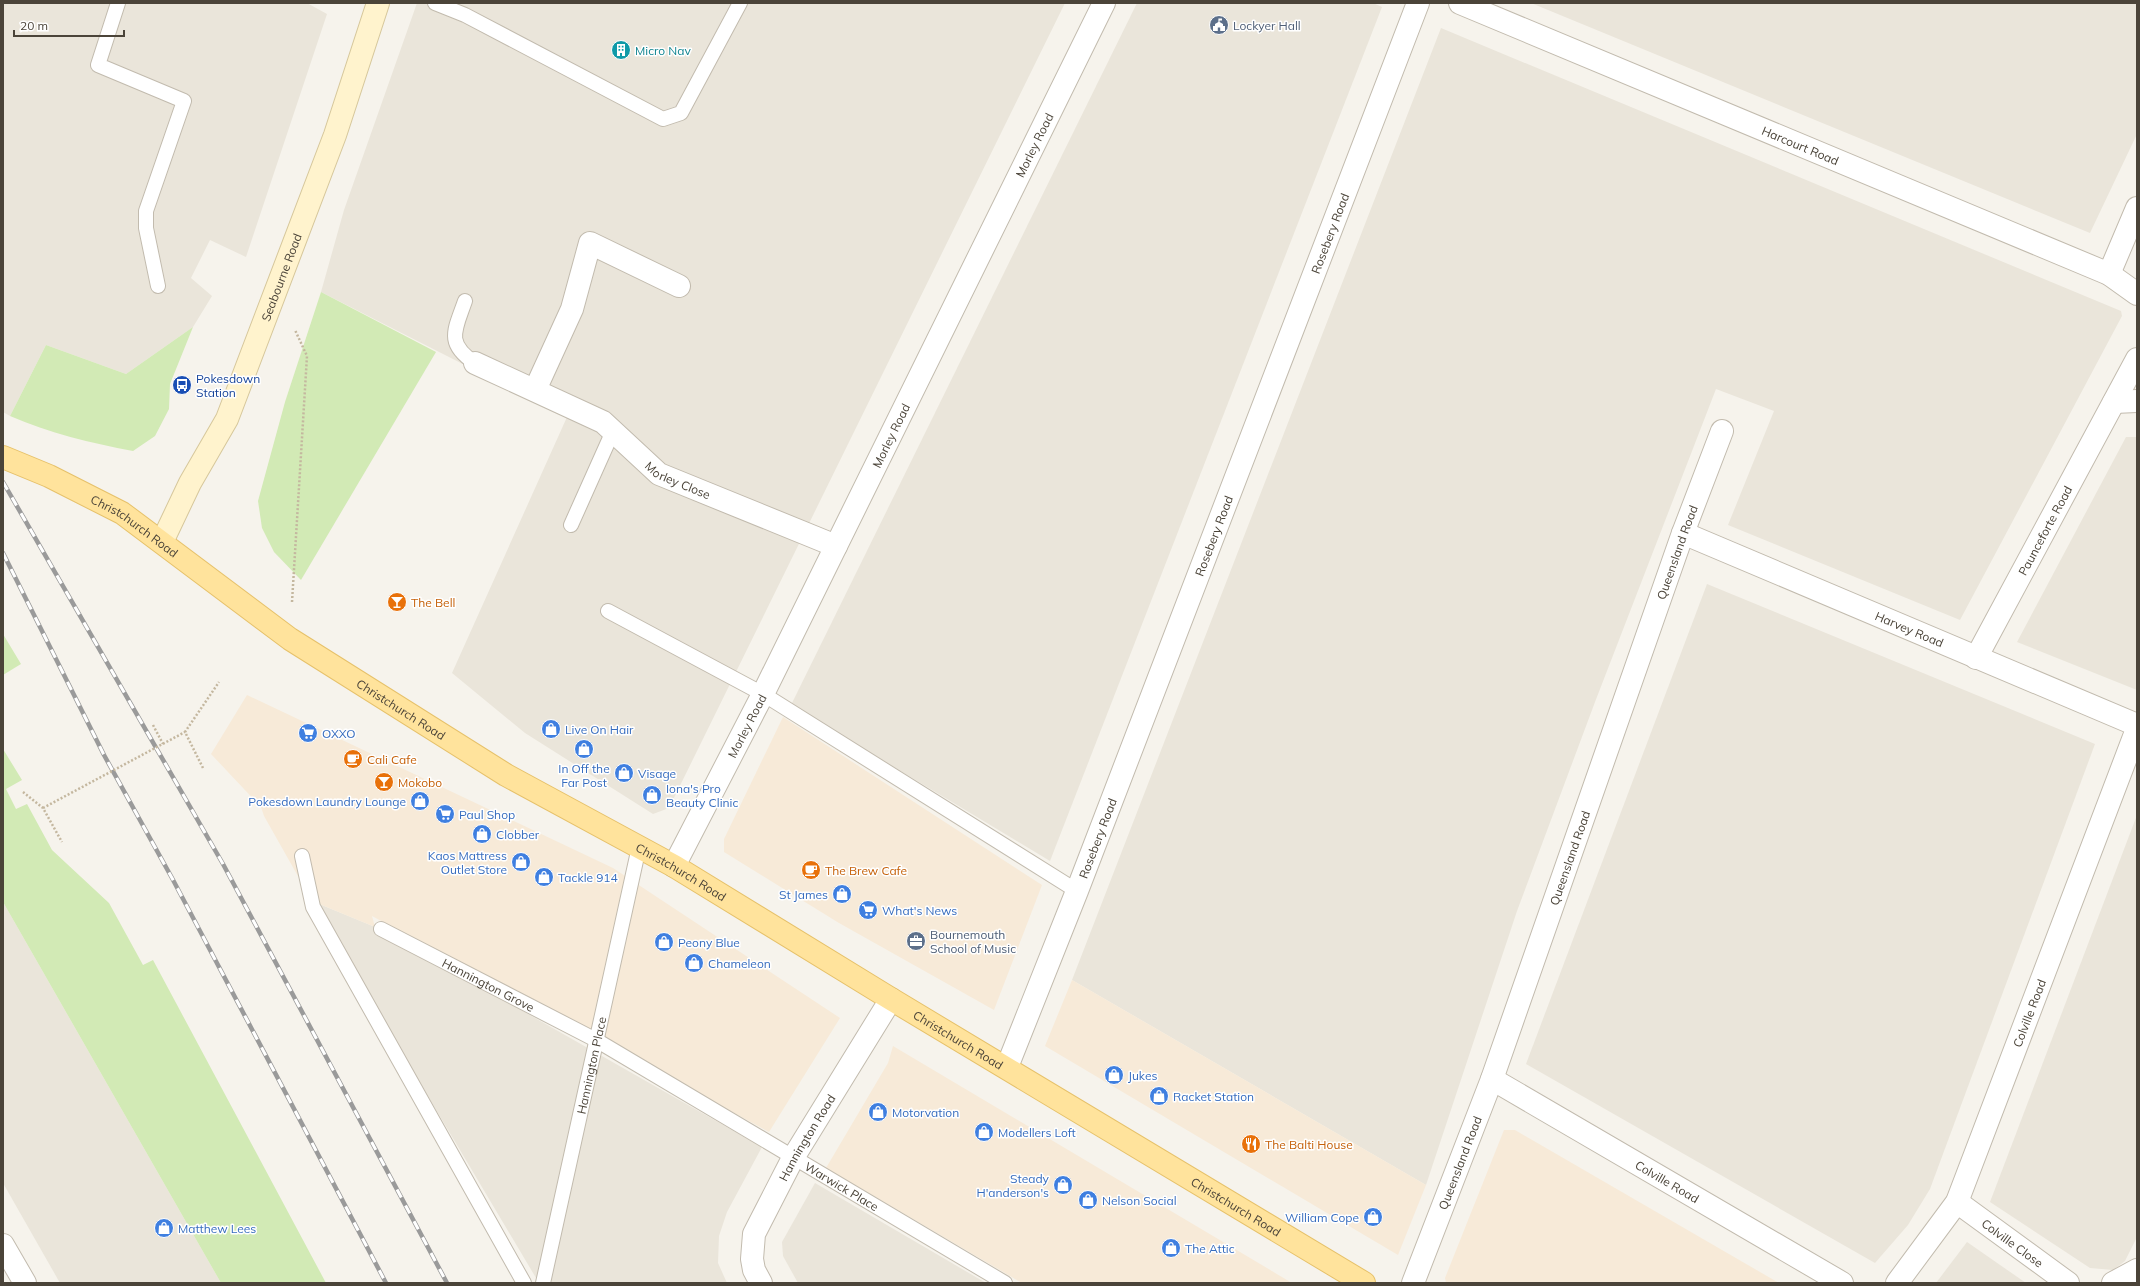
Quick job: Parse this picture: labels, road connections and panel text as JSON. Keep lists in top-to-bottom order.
{
  "streets": {
    "main road": ["Christchurch Road"],
    "street": [
      "Morley Road",
      "Harcourt Road",
      "Rosebery Road",
      "Seabourne Road",
      "Morley Close",
      "Paunceforte Road",
      "Queensland Road",
      "Harvey Road",
      "Colville Road",
      "Hannington Road",
      "Colville Close"
    ],
    "lane": ["Hannington Grove", "Hannington Place", "Warwick Place"]
  },
  "crossings": [
    ["Morley Road", "Morley Close"],
    ["Morley Road", "Christchurch Road"],
    ["Rosebery Road", "Christchurch Road"],
    ["Seabourne Road", "Christchurch Road"],
    ["Christchurch Road", "Hannington Place"],
    ["Christchurch Road", "Hannington Road"],
    ["Paunceforte Road", "Harvey Road"],
    ["Queensland Road", "Harvey Road"],
    ["Queensland Road", "Colville Road"],
    ["Hannington Grove", "Hannington Place"],
    ["Hannington Grove", "Warwick Place"],
    ["Colville Road", "Colville Close"],
    ["Hannington Place", "Warwick Place"],
    ["Hannington Road", "Warwick Place"]
  ],
  "places": {
    "public building": ["Lockyer Hall"],
    "building": ["Micro Nav"],
    "bus stop": ["Pokesdown Station"],
    "bar": ["The Bell", "Mokobo"],
    "shop": [
      "Live On Hair",
      "In Off the Far Post",
      "Visage",
      "Iona's Pro Beauty Clinic",
      "Pokesdown Laundry Lounge",
      "Clobber",
      "Kaos Mattress Outlet Store",
      "Tackle 914",
      "St James",
      "Peony Blue",
      "Chameleon",
      "Jukes",
      "Racket Station",
      "Motorvation",
      "Modellers Loft",
      "Steady H'anderson's",
      "Nelson Social",
      "William Cope",
      "Matthew Lees",
      "The Attic"
    ],
    "supermarket": ["OXXO", "Paul Shop", "What's News"],
    "cafe": ["Cali Cafe", "The Brew Cafe"],
    "office": ["Bournemouth School of Music"],
    "restaurant": ["The Balti House"]
  },
  "scale_bar": "20 m"
}
